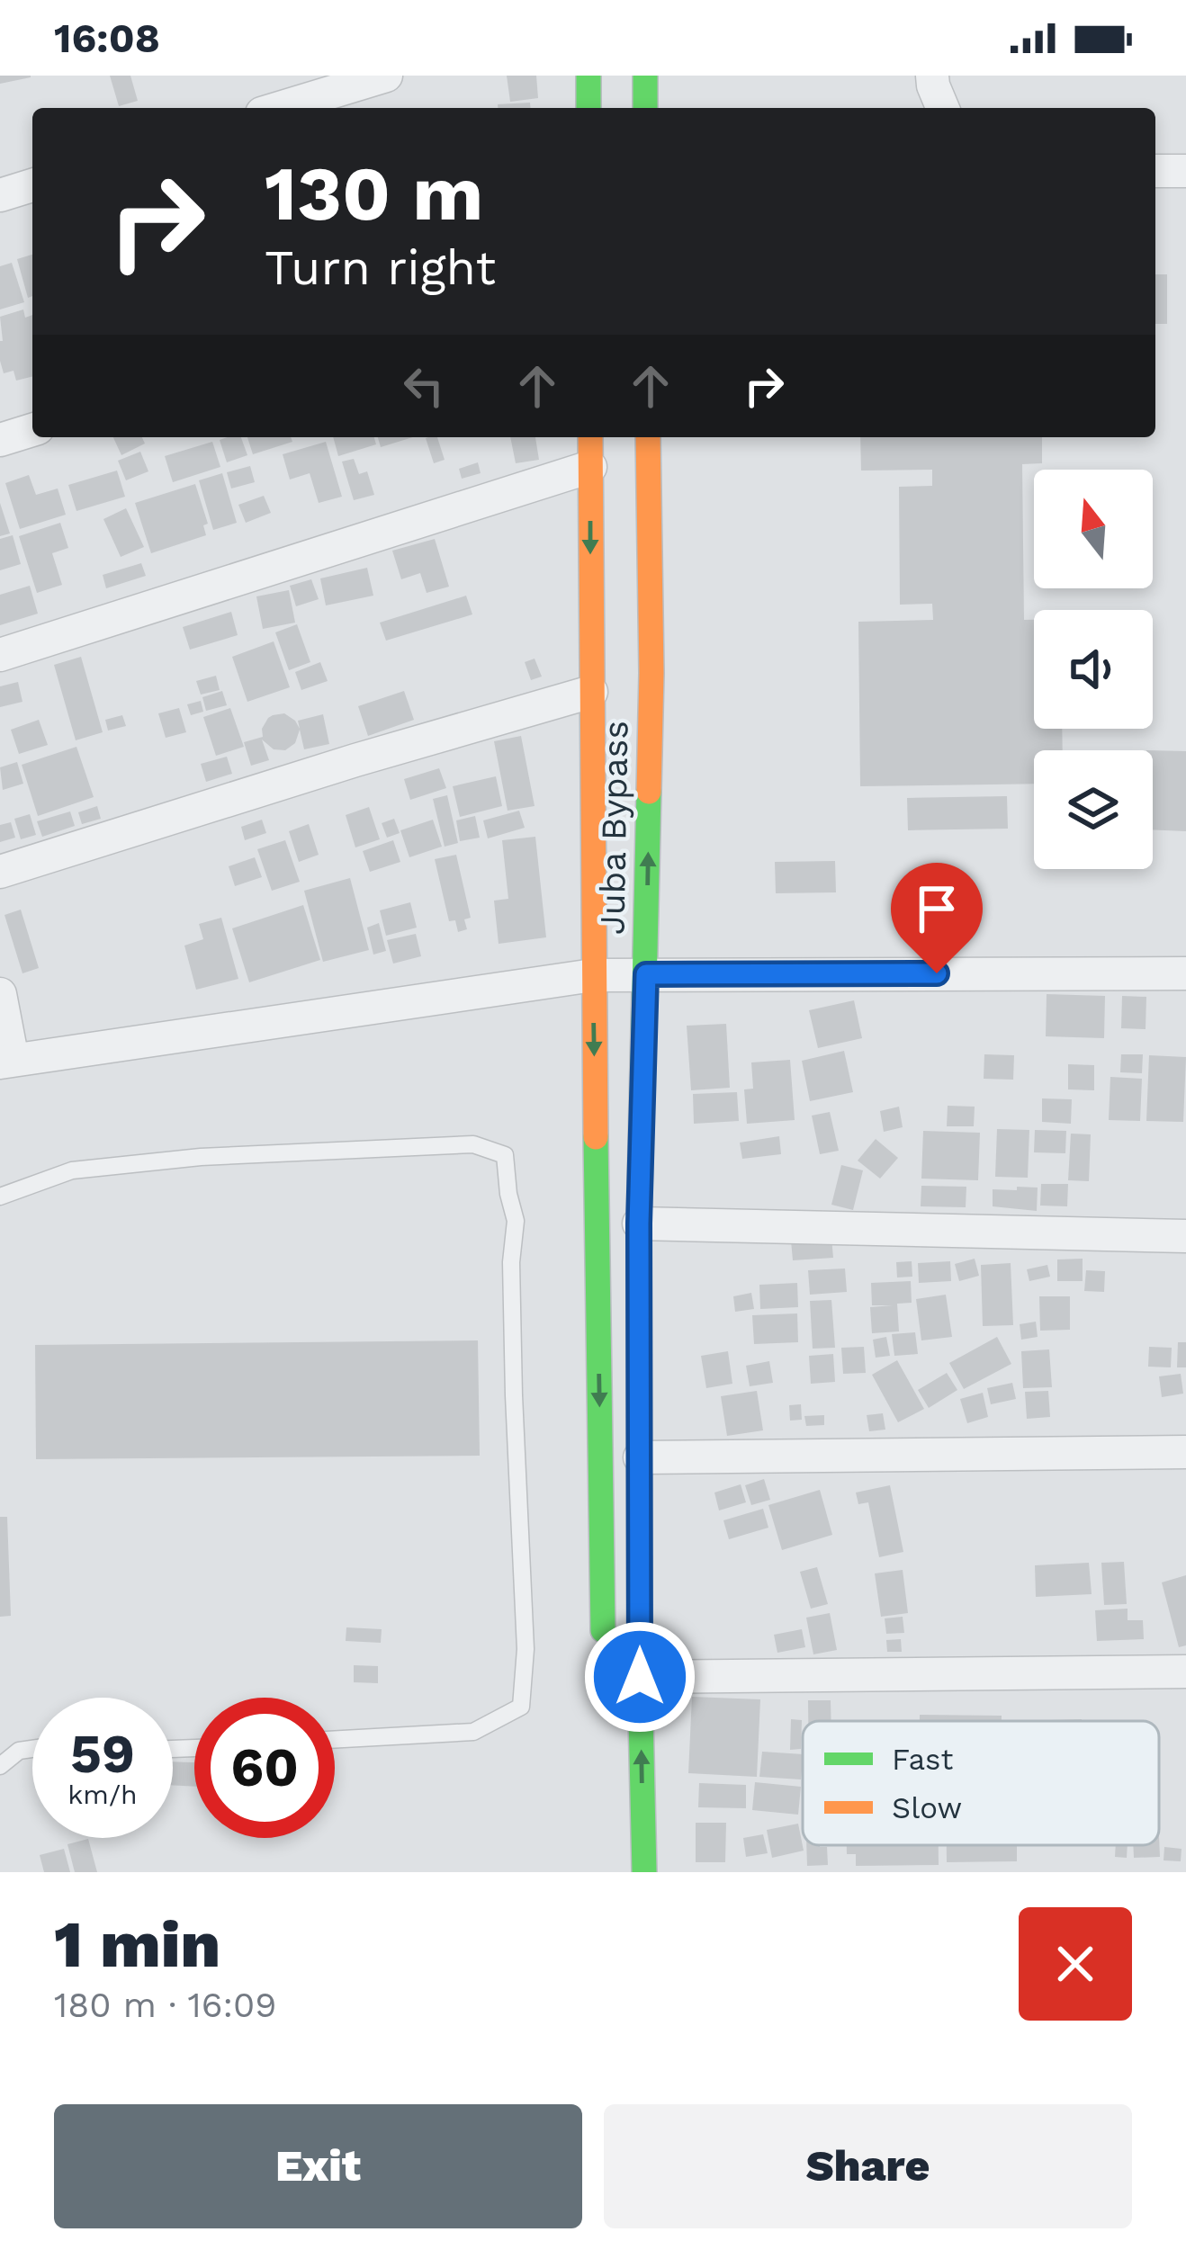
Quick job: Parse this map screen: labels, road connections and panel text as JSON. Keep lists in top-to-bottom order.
{
  "streets": {
    "main road": ["Juba Bypass"]
  },
  "legend": ["Fast", "Slow"],
  "north": "top",
  "page": {
    "status": "16:08",
    "turn": ["130 m", "Turn right"],
    "speed": "59 km/h",
    "limit": "60",
    "heading": ["1 min", "180 m · 16:09"],
    "buttons": ["Exit", "Share"]
  }
}
